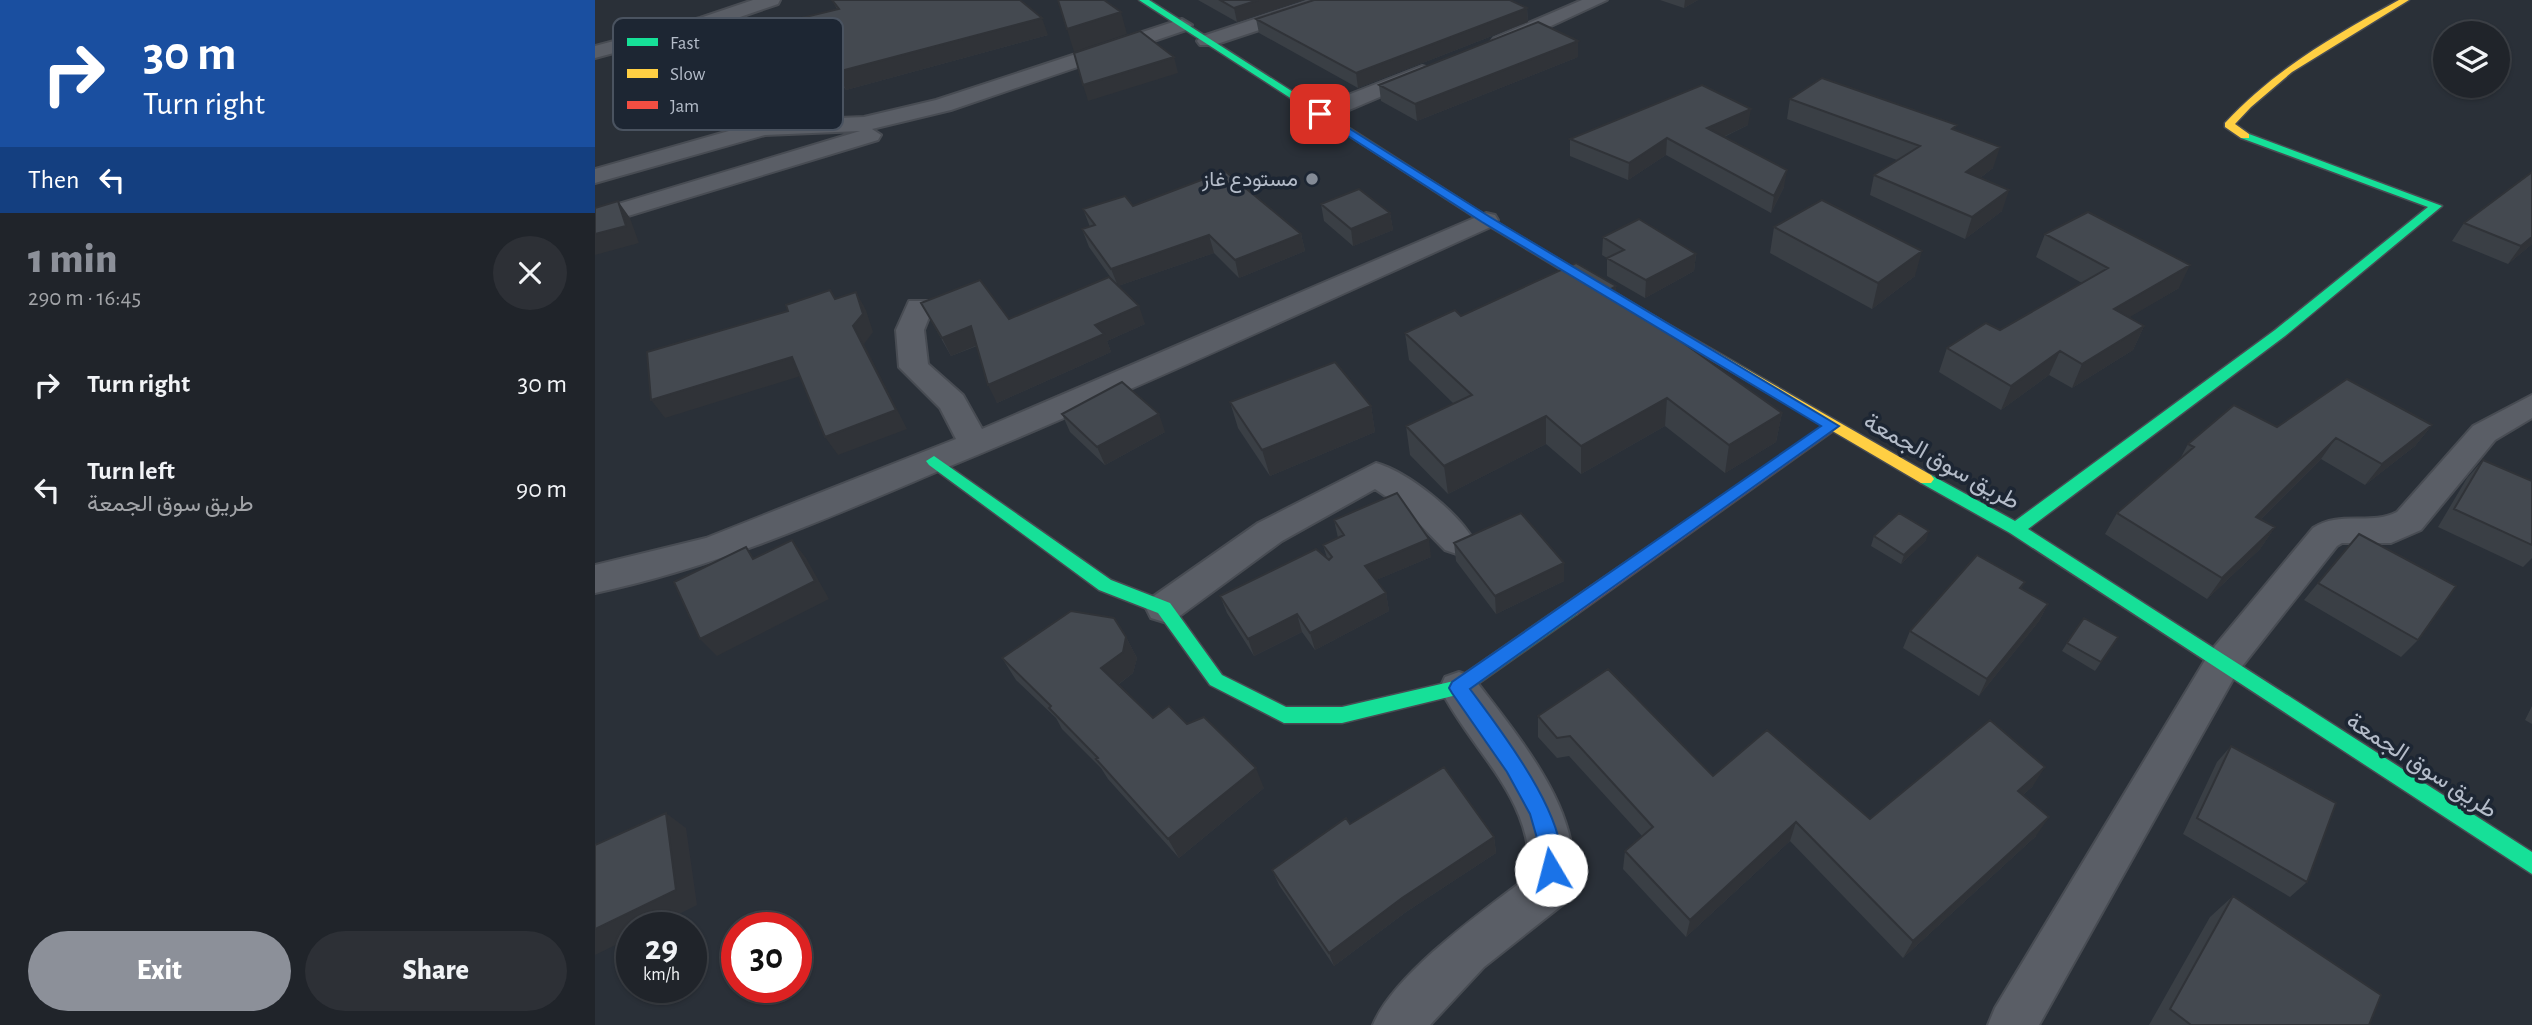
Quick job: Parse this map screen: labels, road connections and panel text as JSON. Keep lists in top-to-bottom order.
{
  "streets": {
    "street": ["طريق سوق الجمعة"]
  },
  "places": ["مستودع غاز"],
  "legend": ["Fast", "Slow", "Jam"],
  "page": {
    "turn": ["30 m", "Turn right"],
    "then": "Then",
    "heading": ["1 min", "290 m · 16:45"],
    "list": [
      {
        "name": "Turn right",
        "value": "30 m"
      },
      {
        "name": "Turn left",
        "note": "طريق سوق الجمعة",
        "value": "90 m"
      }
    ],
    "speed": "29 km/h",
    "limit": "30",
    "buttons": ["Exit", "Share"]
  }
}
